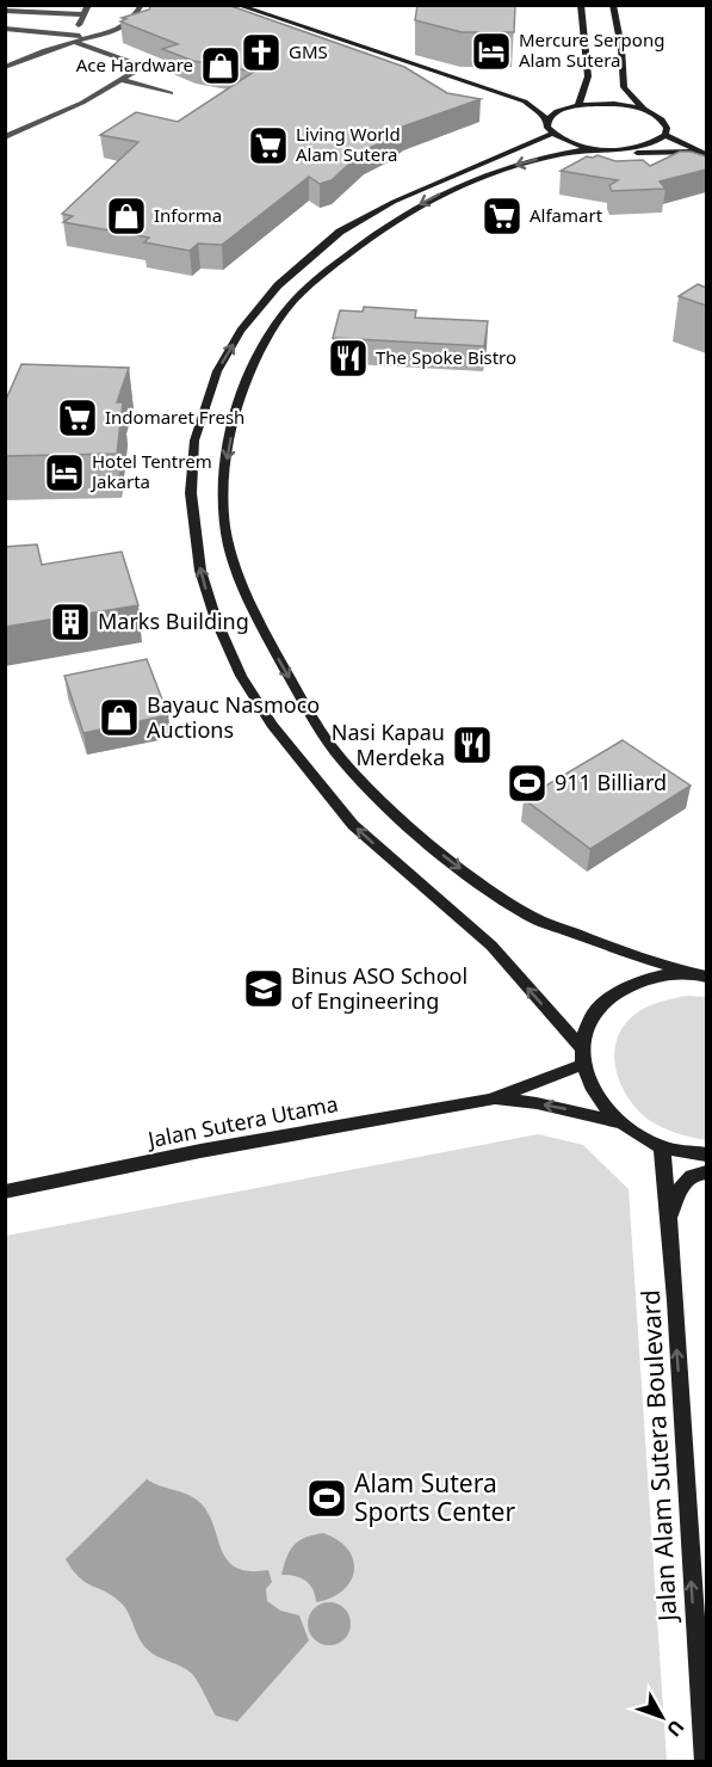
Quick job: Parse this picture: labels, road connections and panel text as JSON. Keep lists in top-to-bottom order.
{
  "streets": {
    "main road": ["Jalan Sutera Utama", "Jalan Alam Sutera Boulevard"]
  },
  "one_way": ["Jalan Alam Sutera Boulevard"],
  "places": {
    "hotel": ["Mercure Serpong Alam Sutera", "Hotel Tentrem Jakarta"],
    "church": ["GMS"],
    "shop": ["Ace Hardware", "Informa", "Bayauc Nasmoco Auctions"],
    "supermarket": ["Living World Alam Sutera", "Alfamart", "Indomaret Fresh"],
    "restaurant": ["The Spoke Bistro", "Nasi Kapau Merdeka"],
    "building": ["Marks Building"],
    "sports": ["911 Billiard", "Alam Sutera Sports Center"],
    "school or university": ["Binus ASO School of Engineering"]
  },
  "north": "bottom right"
}
